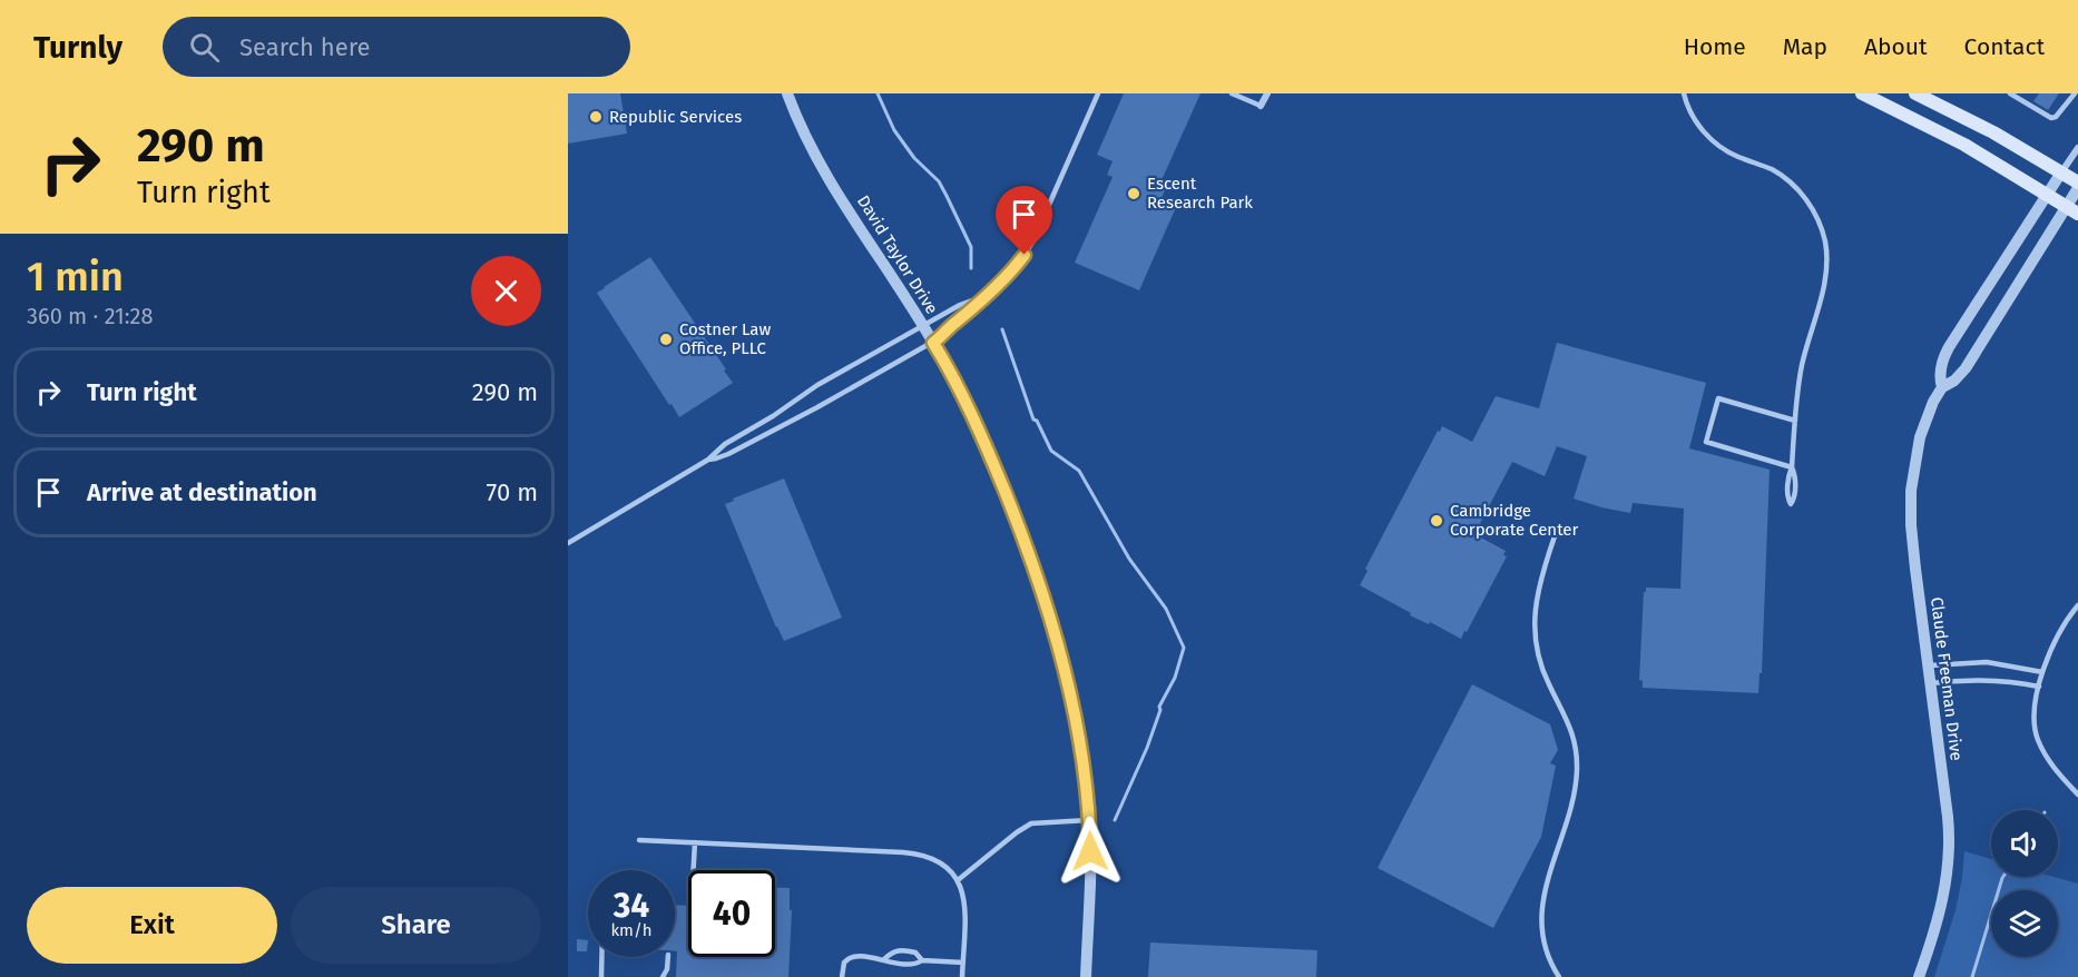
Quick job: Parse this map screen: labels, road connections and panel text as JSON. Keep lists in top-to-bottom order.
{
  "streets": {
    "street": ["David Taylor Drive", "Claude Freeman Drive"]
  },
  "places": [
    "Republic Services",
    "Escent Research Park",
    "Costner Law Office, PLLC",
    "Cambridge Corporate Center"
  ],
  "page": {
    "header": "Turnly",
    "search": "Search here",
    "nav": [
      "Home",
      "Map",
      "About",
      "Contact"
    ],
    "turn": ["290 m", "Turn right"],
    "heading": ["1 min", "360 m · 21:28"],
    "list": [
      {
        "name": "Turn right",
        "value": "290 m"
      },
      {
        "name": "Arrive at destination",
        "value": "70 m"
      }
    ],
    "speed": "34 km/h",
    "limit": "40",
    "buttons": ["Exit", "Share"]
  }
}
